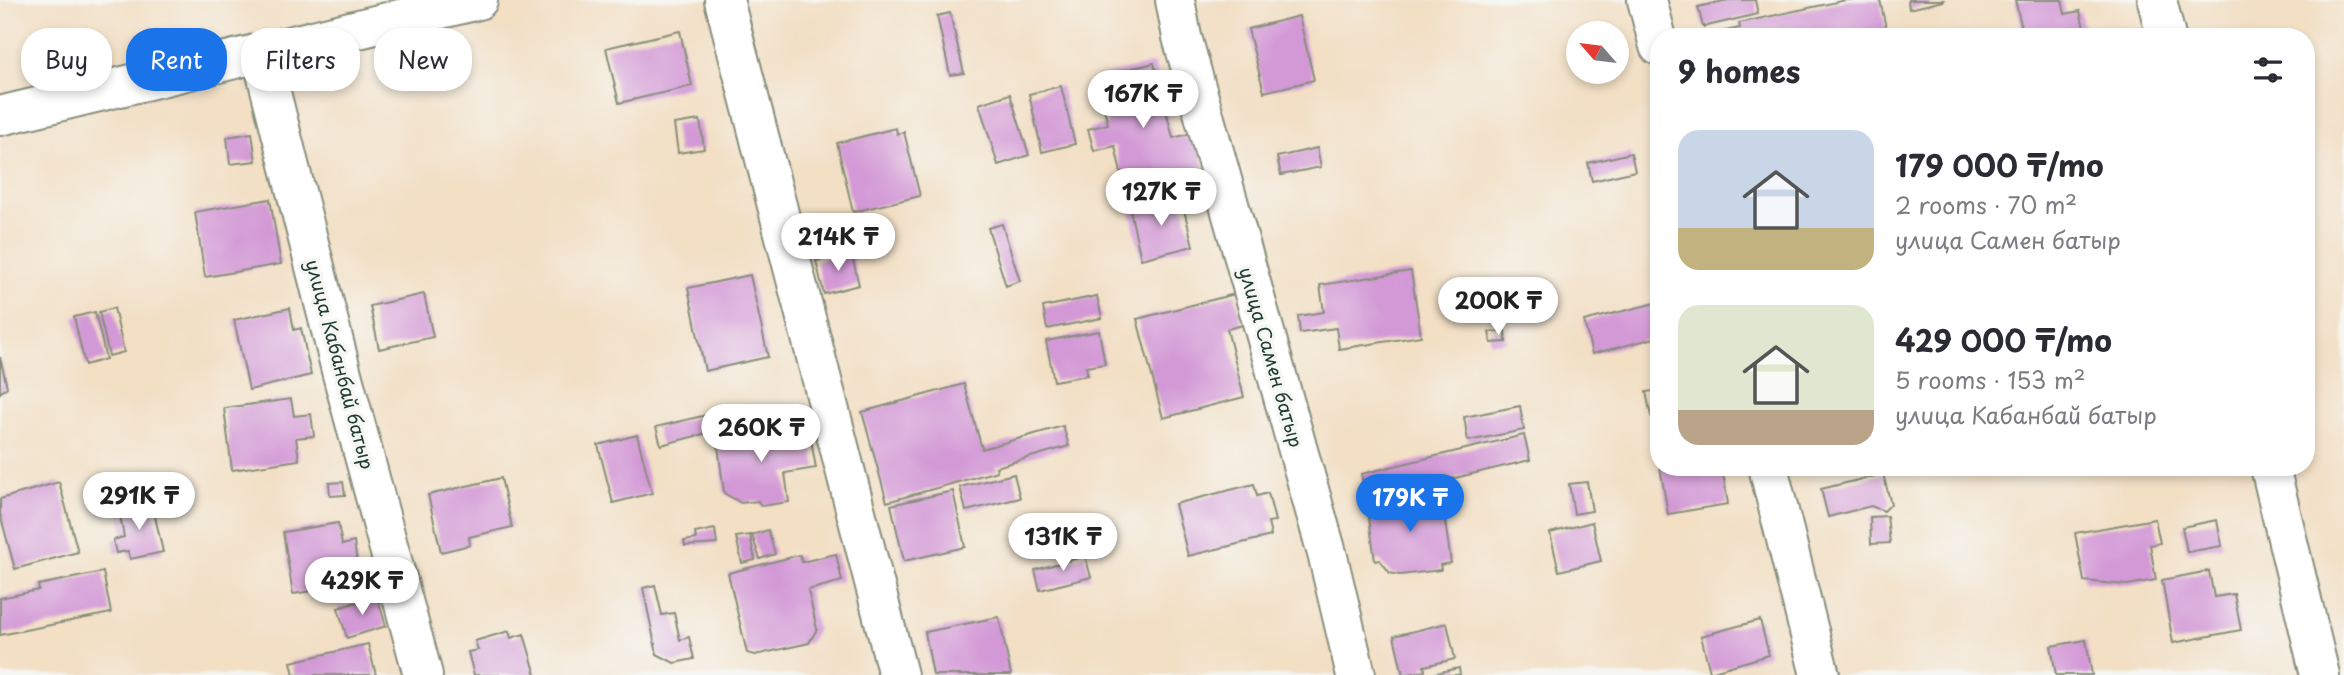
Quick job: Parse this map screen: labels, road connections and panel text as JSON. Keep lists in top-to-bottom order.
{
  "streets": {
    "street": ["улица Самен батыр", "улица Кабанбай батыр"]
  },
  "north": "top left",
  "page": {
    "chip": [
      "Buy",
      "Rent",
      "Filters",
      "New"
    ],
    "heading": "9 homes",
    "price": [
      "167K ₸",
      "127K ₸",
      "214K ₸",
      "200K ₸",
      "260K ₸",
      "291K ₸",
      "179K ₸",
      "131K ₸",
      "429K ₸"
    ],
    "list": [
      {
        "name": "179 000 ₸/mo",
        "note": "2 rooms · 70 m² · улица Самен батыр"
      },
      {
        "name": "429 000 ₸/mo",
        "note": "5 rooms · 153 m² · улица Кабанбай батыр"
      }
    ]
  }
}
